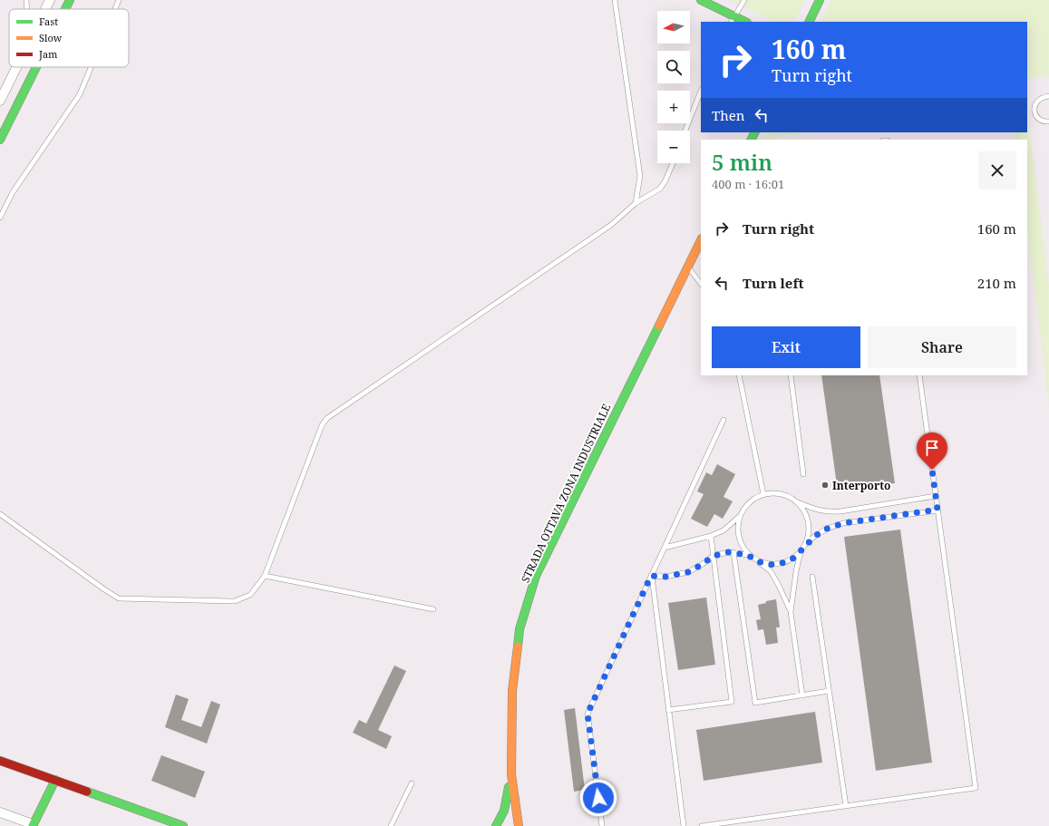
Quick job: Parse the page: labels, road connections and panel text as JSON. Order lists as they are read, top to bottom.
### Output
{
  "streets": {
    "main road": ["STRADA OTTAVA ZONA INDUSTRIALE"]
  },
  "places": ["Interporto"],
  "legend": ["Fast", "Slow", "Jam"],
  "north": "left",
  "page": {
    "map_buttons": ["+", "−"],
    "turn": ["160 m", "Turn right"],
    "then": "Then",
    "heading": ["5 min", "400 m · 16:01"],
    "list": [
      {
        "name": "Turn right",
        "value": "160 m"
      },
      {
        "name": "Turn left",
        "value": "210 m"
      }
    ],
    "buttons": ["Exit", "Share"]
  }
}
